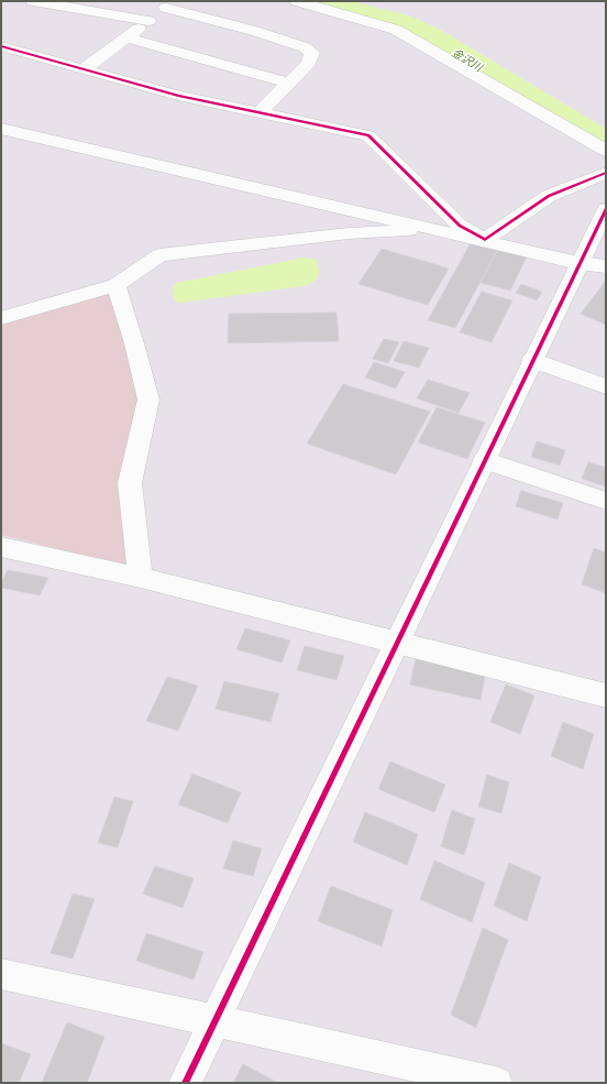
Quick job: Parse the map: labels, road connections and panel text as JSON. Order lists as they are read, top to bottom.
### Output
{
  "water": ["金沢川"]
}
